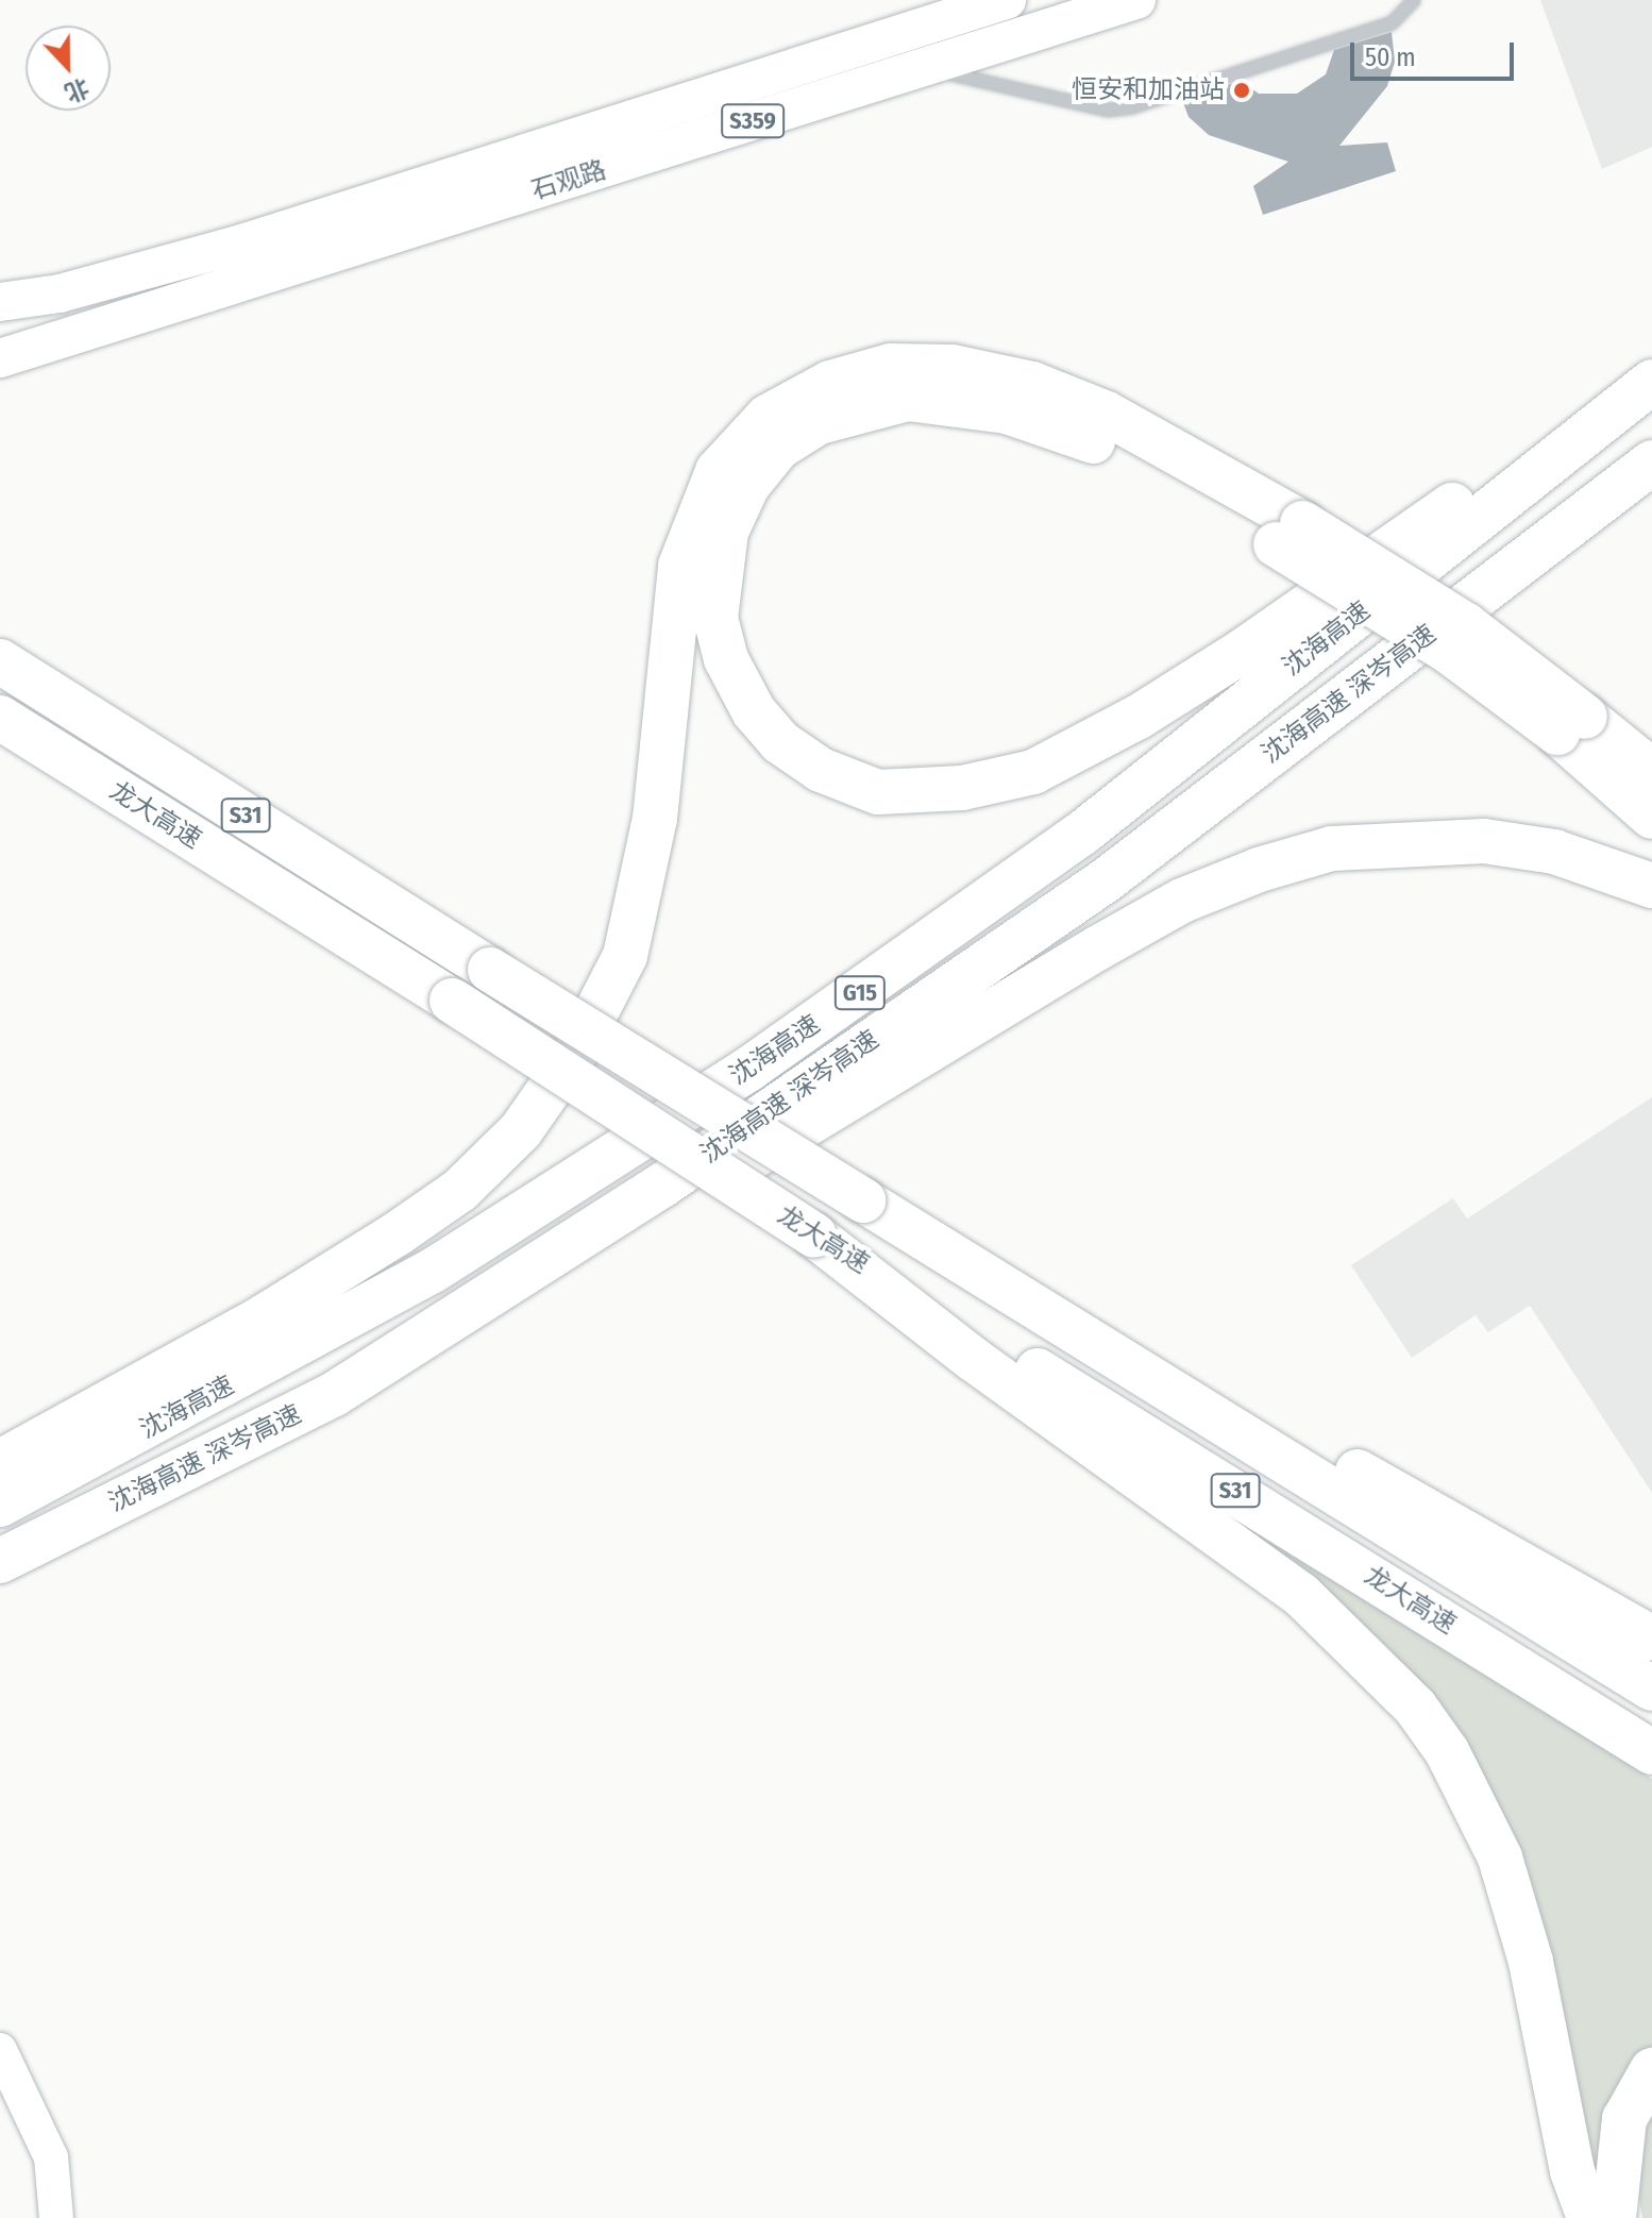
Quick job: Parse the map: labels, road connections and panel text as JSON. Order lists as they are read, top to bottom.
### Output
{
  "streets": {
    "highway": [
      "沈海高速",
      "沈海高速 深岑高速",
      "龙大高速",
      "S31",
      "G15"
    ],
    "main road": ["S359", "石观路"]
  },
  "places": ["恒安和加油站"],
  "scale_bar": "50 m",
  "north": "bottom"
}
